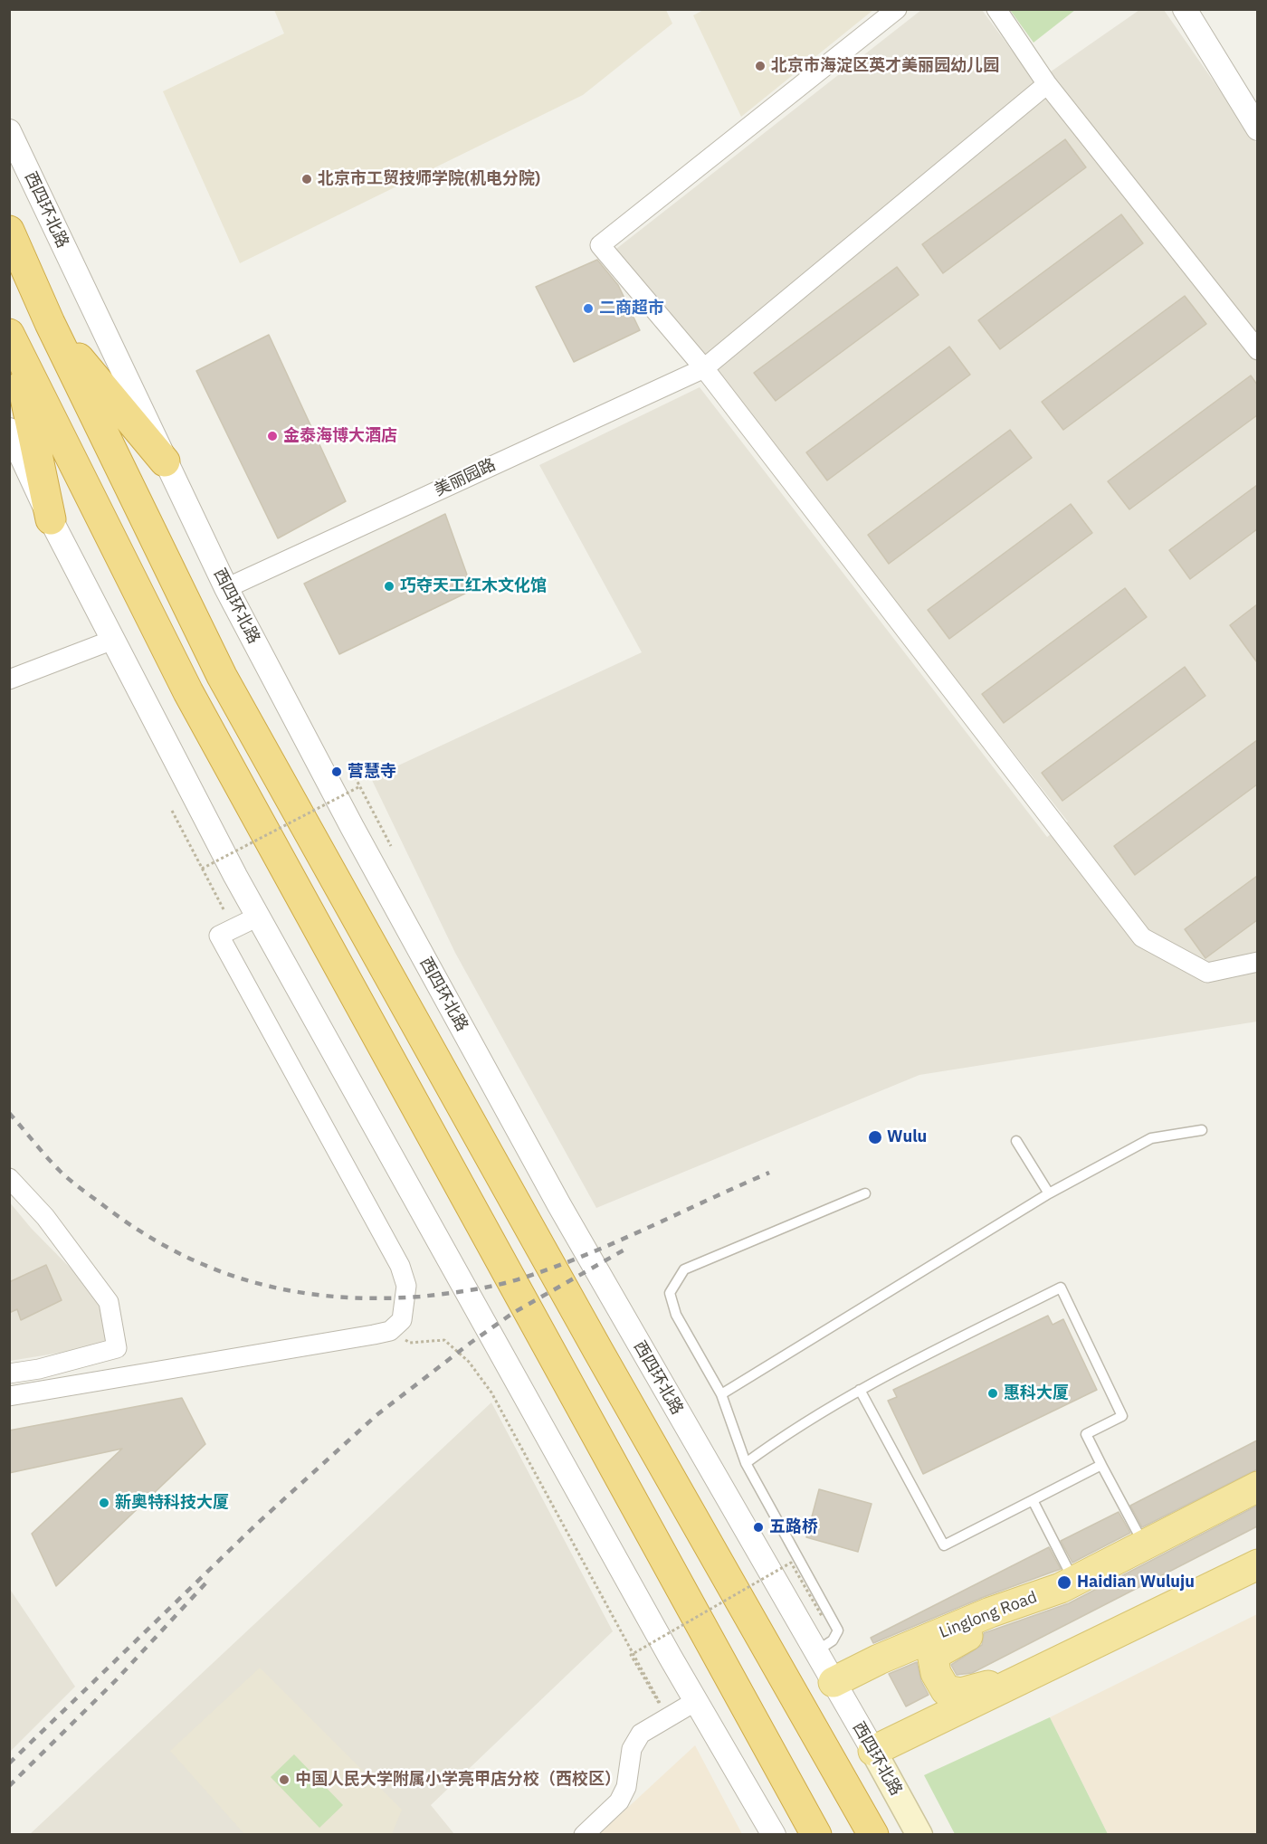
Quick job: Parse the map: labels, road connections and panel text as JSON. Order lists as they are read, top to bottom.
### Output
{
  "streets": {
    "main road": ["西四环北路", "Linglong Road"],
    "street": ["美丽园路"]
  },
  "crossings": [
    ["西四环北路", "美丽园路"],
    ["西四环北路", "Linglong Road"]
  ],
  "places": [
    "北京市海淀区英才美丽园幼儿园",
    "北京市工贸技师学院(机电分院)",
    "二商超市",
    "金泰海博大酒店",
    "巧夺天工红木文化馆",
    "营慧寺",
    "Wulu",
    "惠科大厦",
    "新奥特科技大厦",
    "五路桥",
    "Haidian Wuluju",
    "中国人民大学附属小学亮甲店分校（西校区）"
  ]
}
